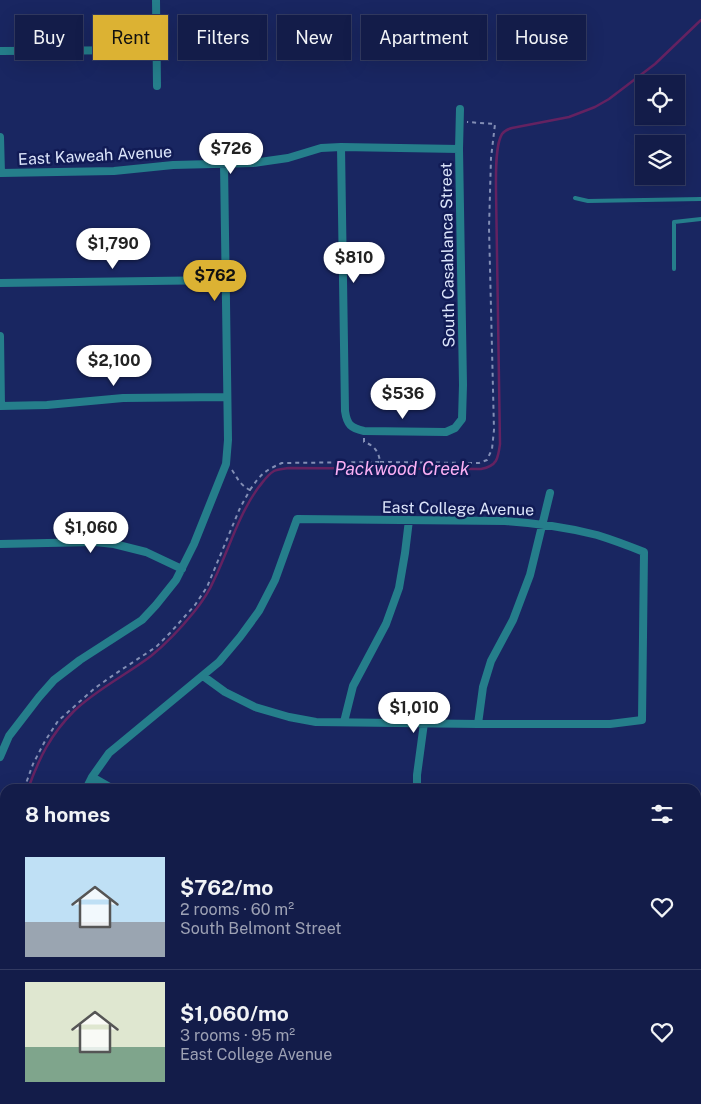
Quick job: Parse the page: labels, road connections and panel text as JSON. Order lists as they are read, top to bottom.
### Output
{
  "streets": {
    "street": ["East Kaweah Avenue", "South Casablanca Street", "East College Avenue"]
  },
  "crossings": [
    ["East Kaweah Avenue", "South Casablanca Street"]
  ],
  "water": ["Packwood Creek"],
  "page": {
    "chip": [
      "Buy",
      "Rent",
      "Filters",
      "New",
      "Apartment",
      "House"
    ],
    "price": [
      "$726",
      "$1,790",
      "$810",
      "$762",
      "$2,100",
      "$536",
      "$1,060",
      "$1,010"
    ],
    "heading": "8 homes",
    "list": [
      {
        "name": "$762/mo",
        "note": "2 rooms · 60 m² · South Belmont Street"
      },
      {
        "name": "$1,060/mo",
        "note": "3 rooms · 95 m² · East College Avenue"
      }
    ]
  }
}
